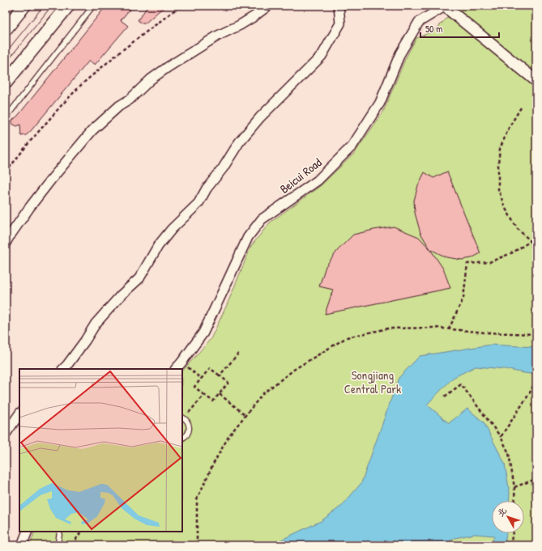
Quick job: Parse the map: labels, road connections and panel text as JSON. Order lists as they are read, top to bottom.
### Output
{
  "streets": {
    "street": ["Beicui Road"]
  },
  "parks": ["Songjiang Central Park"],
  "scale_bar": "50 m",
  "north": "top left"
}
